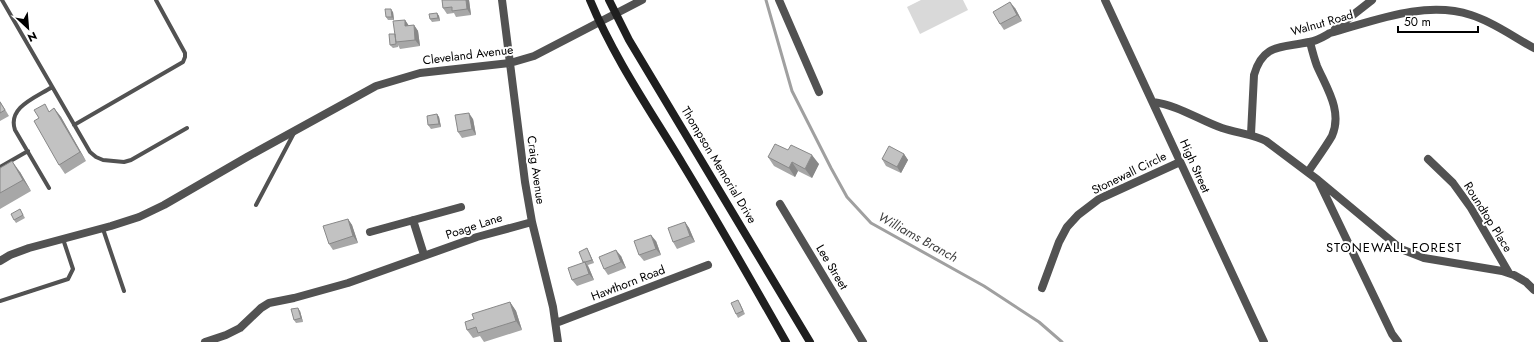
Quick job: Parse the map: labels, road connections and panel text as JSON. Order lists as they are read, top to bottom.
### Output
{
  "streets": {
    "main road": ["Thompson Memorial Drive"],
    "street": [
      "Walnut Road",
      "Cleveland Avenue",
      "High Street",
      "Craig Avenue",
      "Stonewall Circle",
      "Roundtop Place",
      "Poage Lane",
      "Lee Street",
      "Hawthorn Road"
    ]
  },
  "crossings": [
    ["Cleveland Avenue", "Thompson Memorial Drive"],
    ["Cleveland Avenue", "Craig Avenue"],
    ["High Street", "Stonewall Circle"],
    ["Craig Avenue", "Poage Lane"],
    ["Craig Avenue", "Hawthorn Road"]
  ],
  "districts": ["STONEWALL FOREST"],
  "water": ["Williams Branch"],
  "scale_bar": "50 m",
  "north": "bottom right"
}
